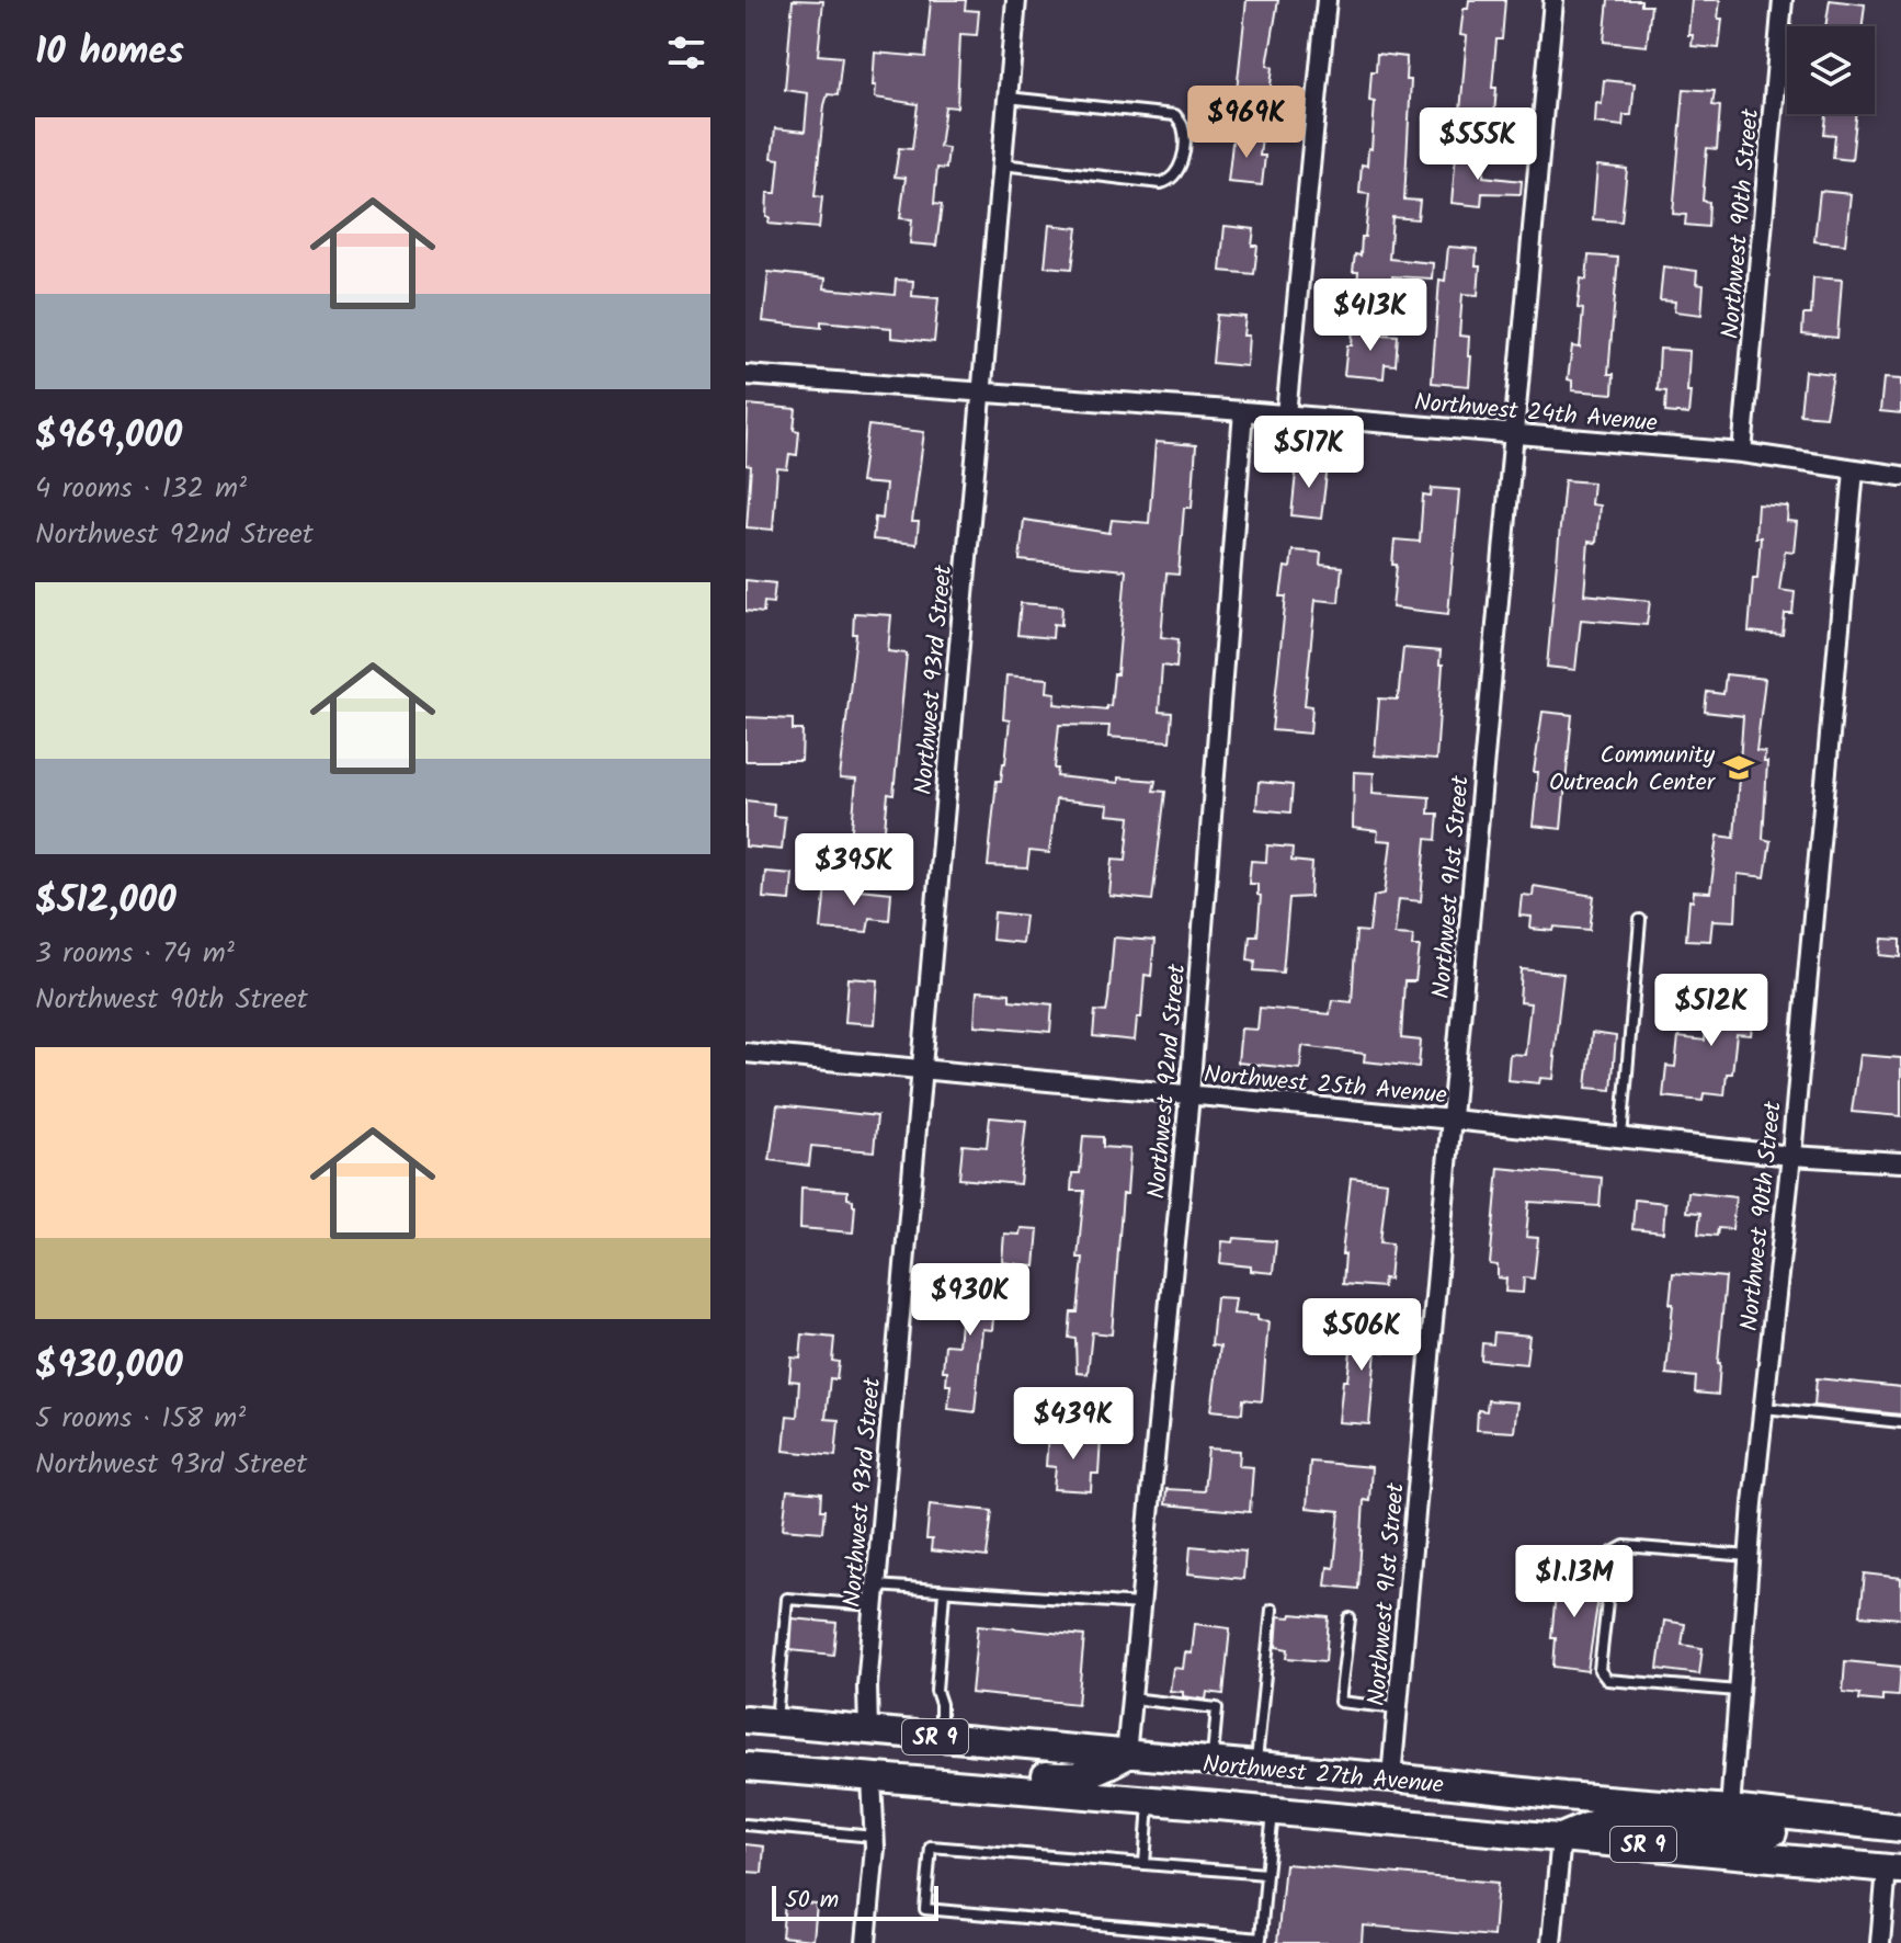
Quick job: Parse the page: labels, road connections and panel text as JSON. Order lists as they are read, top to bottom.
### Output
{
  "streets": {
    "main road": ["SR 9", "Northwest 27th Avenue"],
    "street": [
      "Northwest 90th Street",
      "Northwest 24th Avenue",
      "Northwest 93rd Street",
      "Northwest 91st Street",
      "Northwest 92nd Street",
      "Northwest 25th Avenue"
    ]
  },
  "crossings": [
    ["Northwest 90th Street", "Northwest 24th Avenue"],
    ["Northwest 90th Street", "Northwest 25th Avenue"],
    ["Northwest 90th Street", "Northwest 27th Avenue"],
    ["Northwest 24th Avenue", "Northwest 93rd Street"],
    ["Northwest 24th Avenue", "Northwest 91st Street"],
    ["Northwest 24th Avenue", "Northwest 92nd Street"],
    ["Northwest 93rd Street", "Northwest 25th Avenue"],
    ["Northwest 93rd Street", "Northwest 27th Avenue"],
    ["Northwest 91st Street", "Northwest 25th Avenue"],
    ["Northwest 91st Street", "Northwest 27th Avenue"],
    ["Northwest 92nd Street", "Northwest 25th Avenue"],
    ["Northwest 92nd Street", "Northwest 27th Avenue"]
  ],
  "places": {
    "school or university": ["Community Outreach Center"]
  },
  "scale_bar": "50 m",
  "page": {
    "heading": "10 homes",
    "price": [
      "$969K",
      "$555K",
      "$413K",
      "$517K",
      "$395K",
      "$512K",
      "$930K",
      "$506K",
      "$439K",
      "$1.13M"
    ],
    "list": [
      {
        "name": "$969,000",
        "note": "4 rooms · 132 m² · Northwest 92nd Street"
      },
      {
        "name": "$512,000",
        "note": "3 rooms · 74 m² · Northwest 90th Street"
      },
      {
        "name": "$930,000",
        "note": "5 rooms · 158 m² · Northwest 93rd Street"
      }
    ],
    "scale": "50 m"
  }
}
